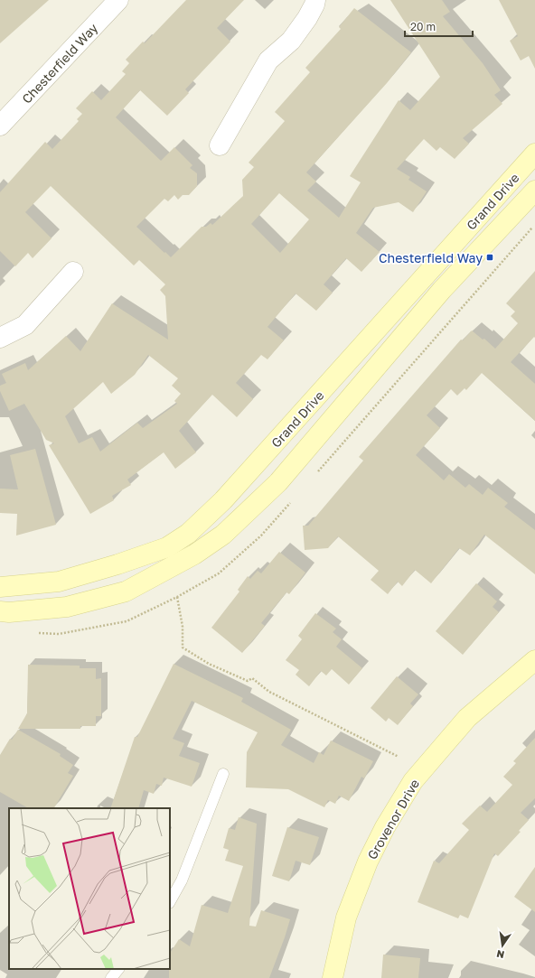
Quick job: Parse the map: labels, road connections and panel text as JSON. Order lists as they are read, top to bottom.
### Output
{
  "streets": {
    "main road": ["Grand Drive", "Grovenor Drive"],
    "street": ["Chesterfield Way"]
  },
  "places": {
    "transit": ["Chesterfield Way"]
  },
  "scale_bar": "20 m",
  "north": "bottom"
}
